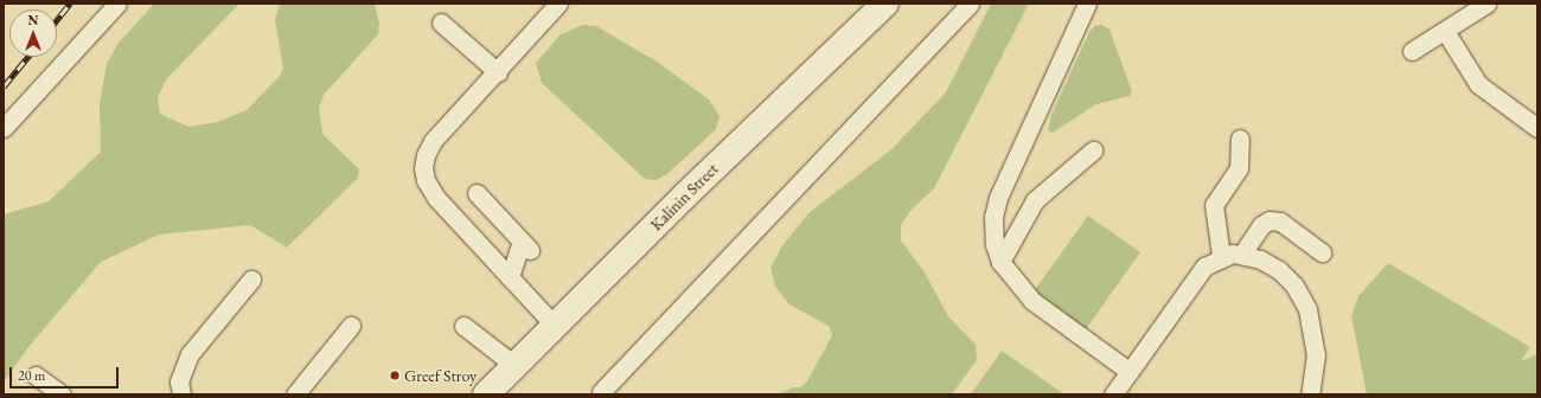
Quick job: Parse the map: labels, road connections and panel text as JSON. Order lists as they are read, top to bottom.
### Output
{
  "streets": {
    "main road": ["Kalinin Street"]
  },
  "places": ["Greef Stroy"],
  "scale_bar": "20 m",
  "north": "top"
}
